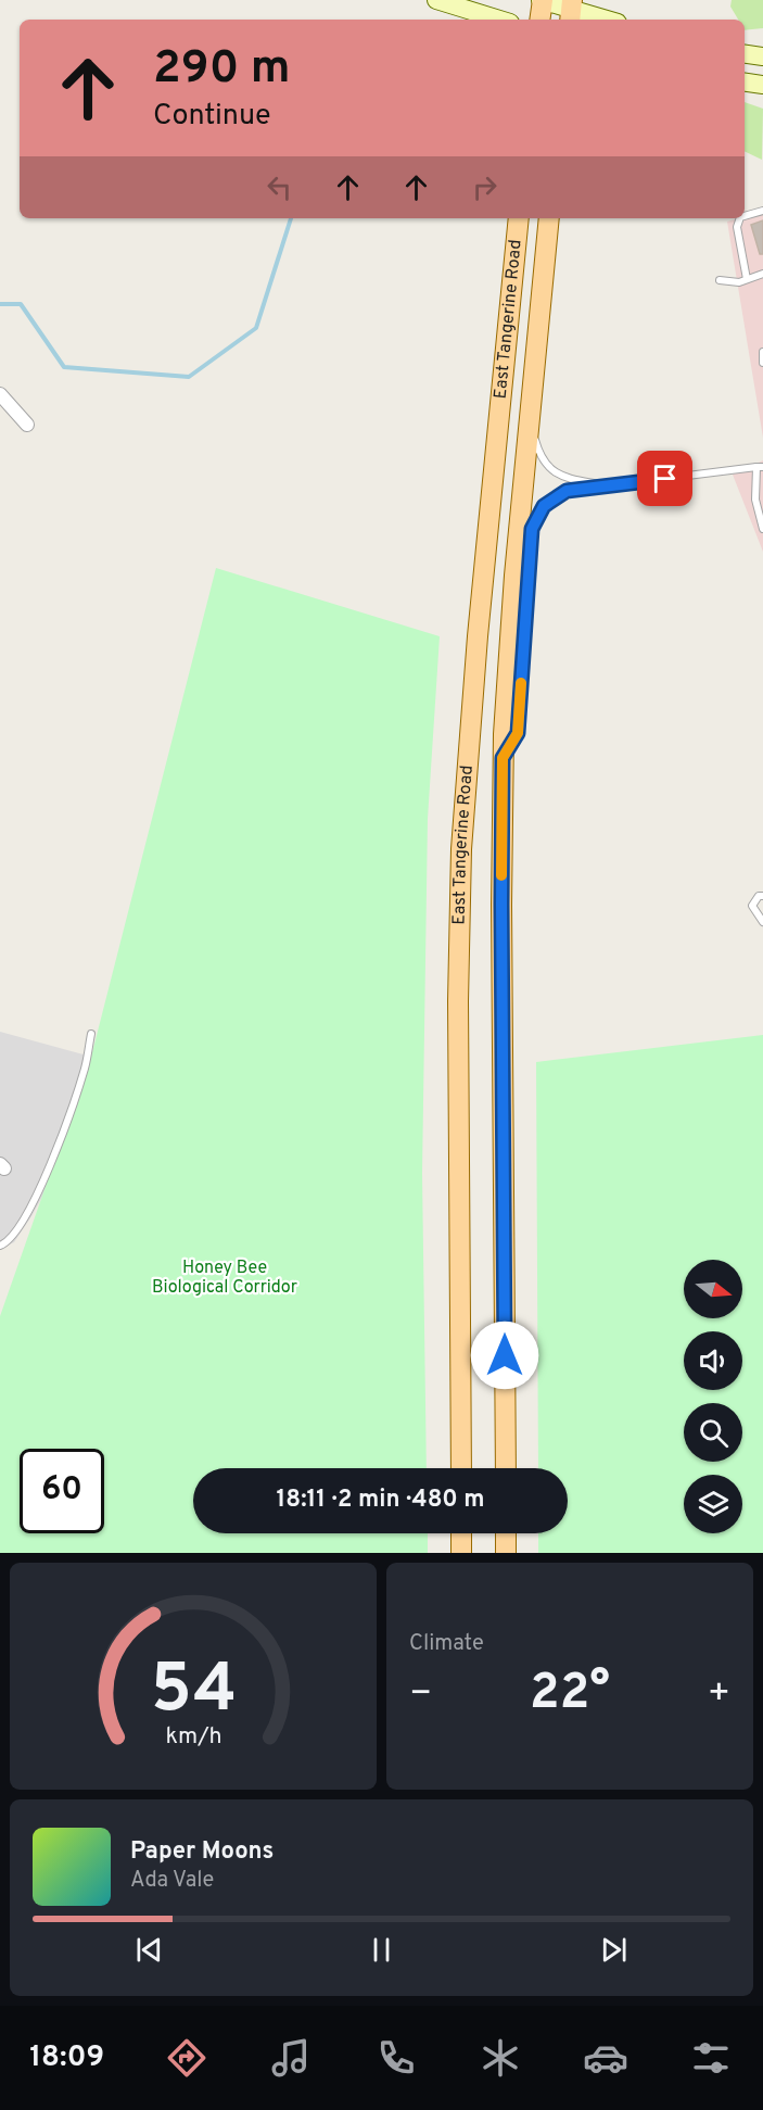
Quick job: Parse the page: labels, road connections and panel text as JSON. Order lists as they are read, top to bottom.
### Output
{
  "streets": {
    "main road": ["East Tangerine Road"]
  },
  "parks": ["Honey Bee Biological Corridor"],
  "north": "right",
  "page": {
    "turn": ["290 m", "Continue"],
    "limit": "60",
    "trip": "18:11 · 2 min · 480 m",
    "tile": "Climate",
    "heat": ["−", "22°", "+"],
    "song": ["Paper Moons", "Ada Vale"],
    "tabs": "18:09",
    "gauge": ["54", "km/h"]
  }
}
